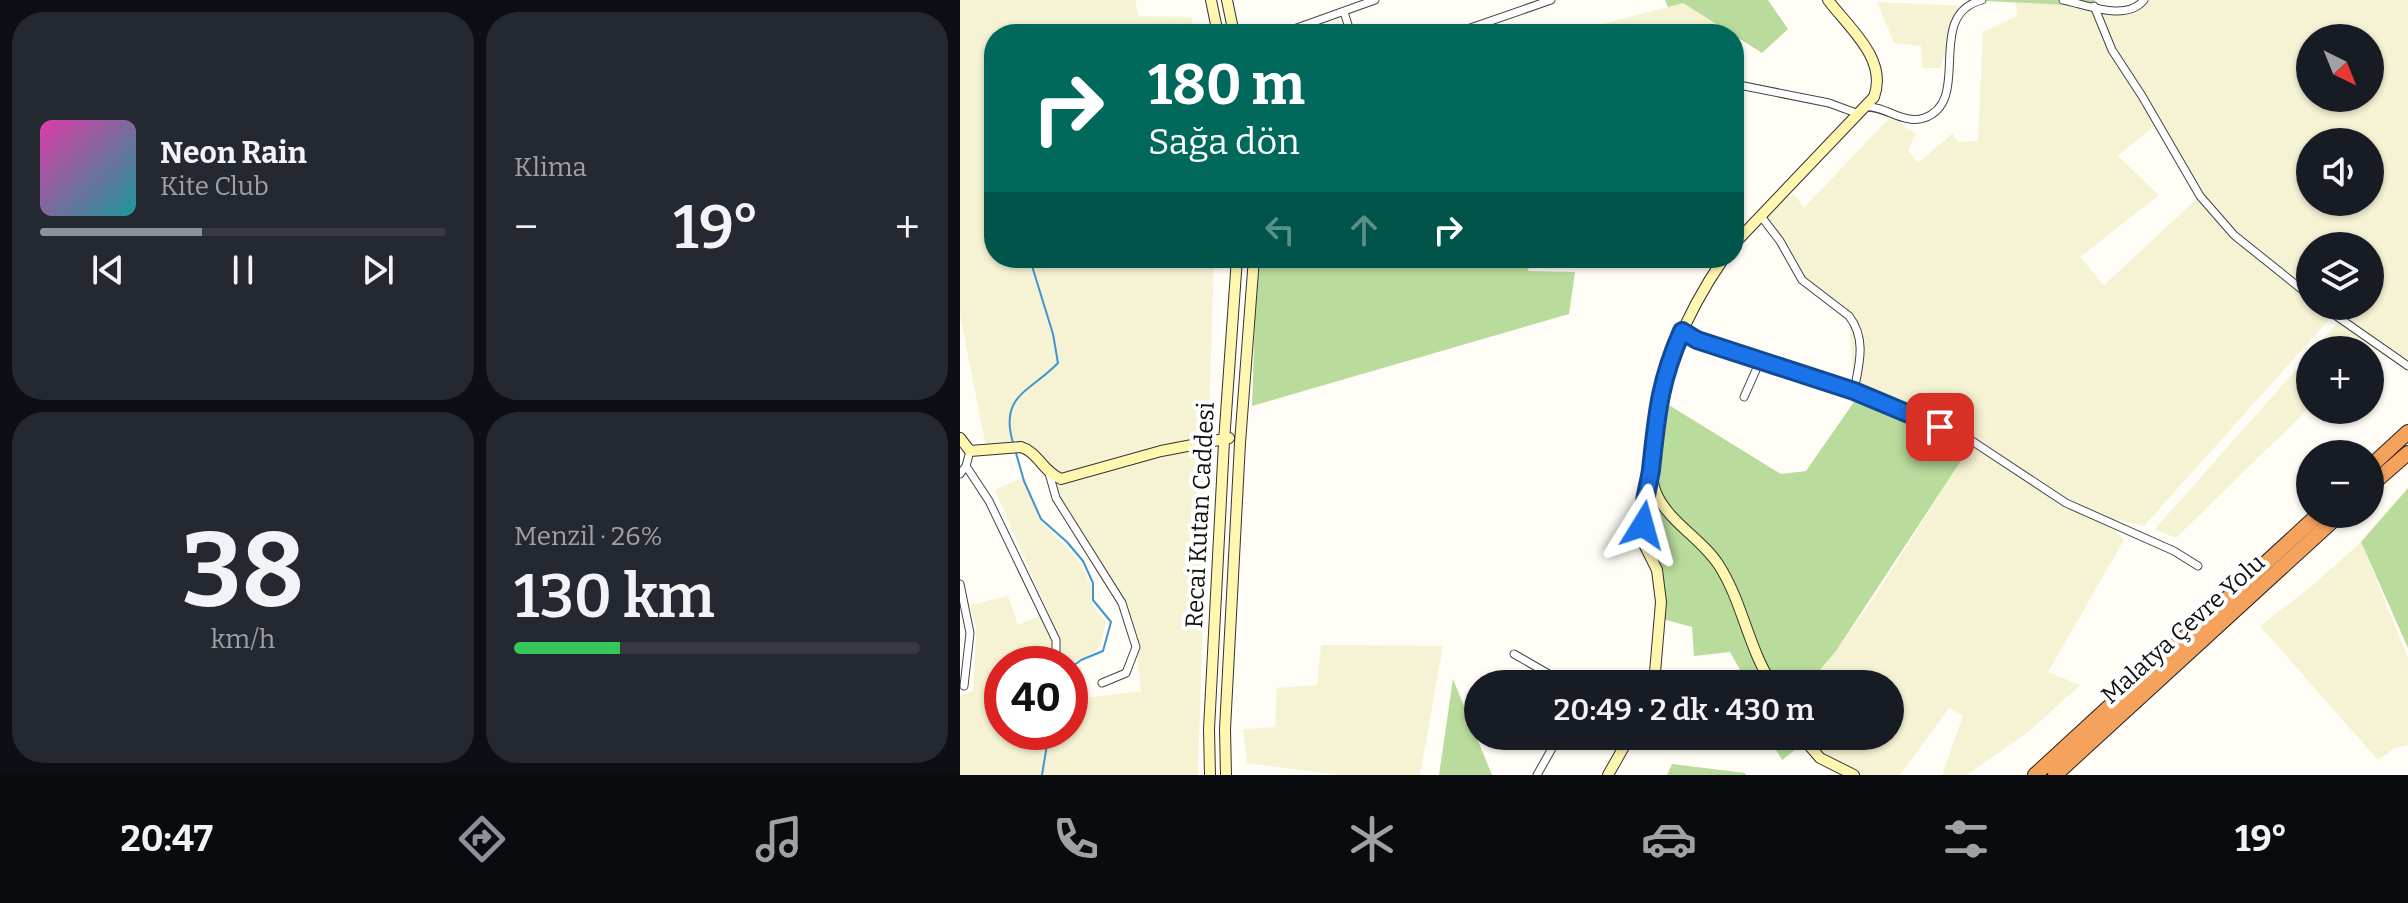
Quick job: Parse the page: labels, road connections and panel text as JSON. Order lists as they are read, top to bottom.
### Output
{
  "streets": {
    "highway": ["Malatya Çevre Yolu"],
    "street": ["Recai Kutan Caddesi"]
  },
  "north": "bottom right",
  "page": {
    "tile": [
      "Klima",
      ["38", "km/h"],
      ["Menzil · 26%", "130 km"]
    ],
    "map_buttons": ["+", "−"],
    "turn": ["180 m", "Sağa dön"],
    "song": ["Neon Rain", "Kite Club"],
    "heat": ["−", "19°", "+"],
    "limit": "40",
    "trip": "20:49 · 2 dk · 430 m",
    "tabs": ["20:47", "19°"]
  }
}
